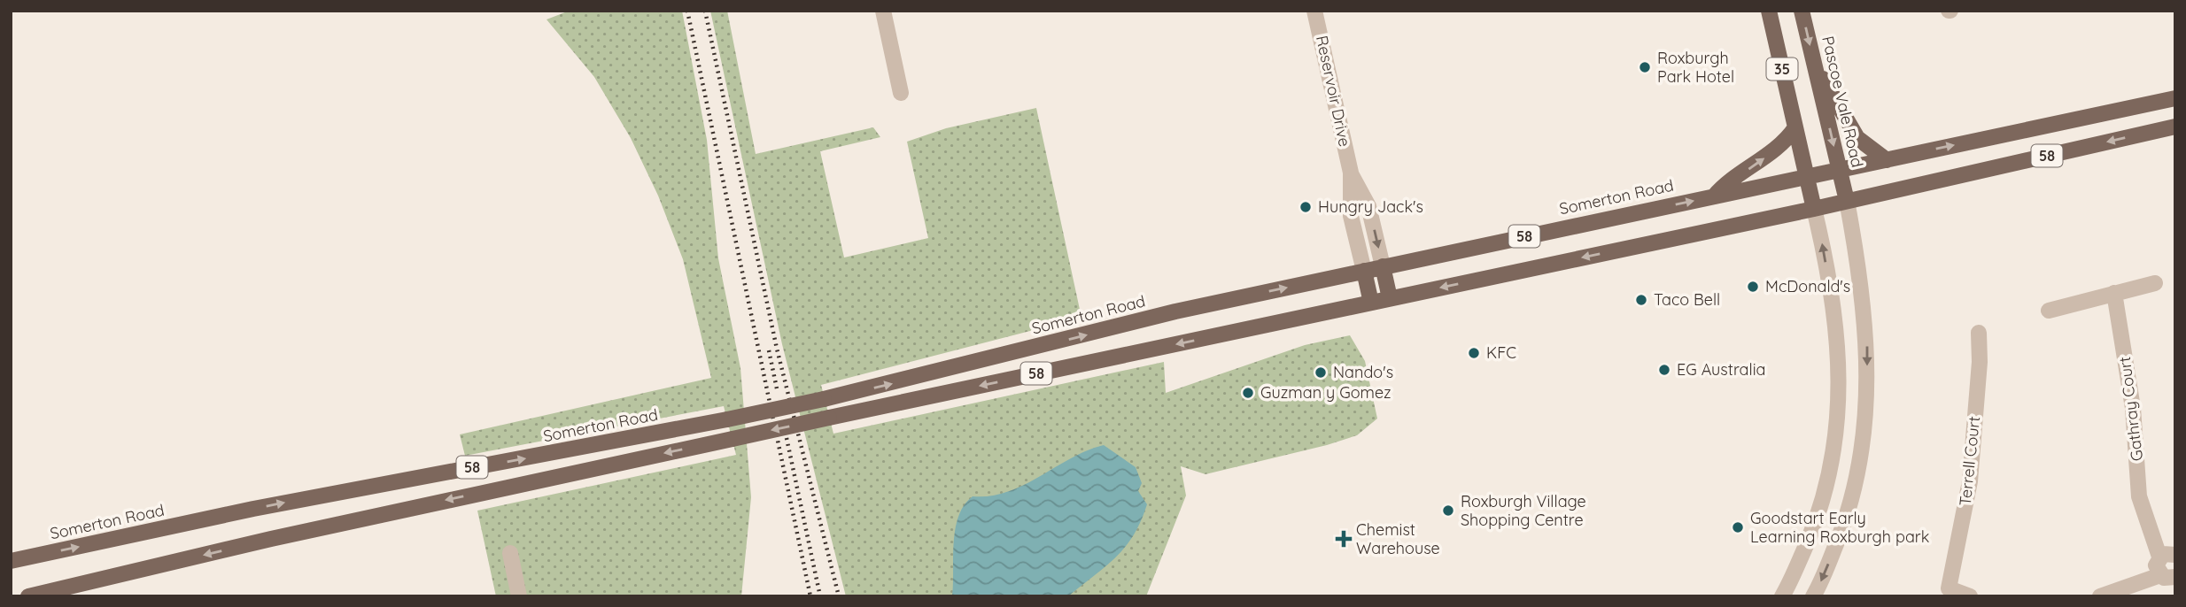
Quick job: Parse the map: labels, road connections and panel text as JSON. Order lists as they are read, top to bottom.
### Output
{
  "streets": {
    "main road": [
      "35",
      "Pascoe Vale Road",
      "58",
      "Somerton Road"
    ],
    "street": ["Reservoir Drive", "Gathray Court", "Terrell Court"]
  },
  "crossings": [
    ["35", "58"],
    ["35", "Somerton Road"],
    ["Reservoir Drive", "Somerton Road"],
    ["Pascoe Vale Road", "58"],
    ["Pascoe Vale Road", "Somerton Road"]
  ],
  "places": {
    "other": [
      "Roxburgh Park Hotel",
      "Hungry Jack's",
      "McDonald's",
      "Taco Bell",
      "KFC",
      "EG Australia",
      "Nando's",
      "Guzman y Gomez",
      "Roxburgh Village Shopping Centre",
      "Goodstart Early Learning Roxburgh park"
    ],
    "health": ["Chemist Warehouse"]
  }
}
